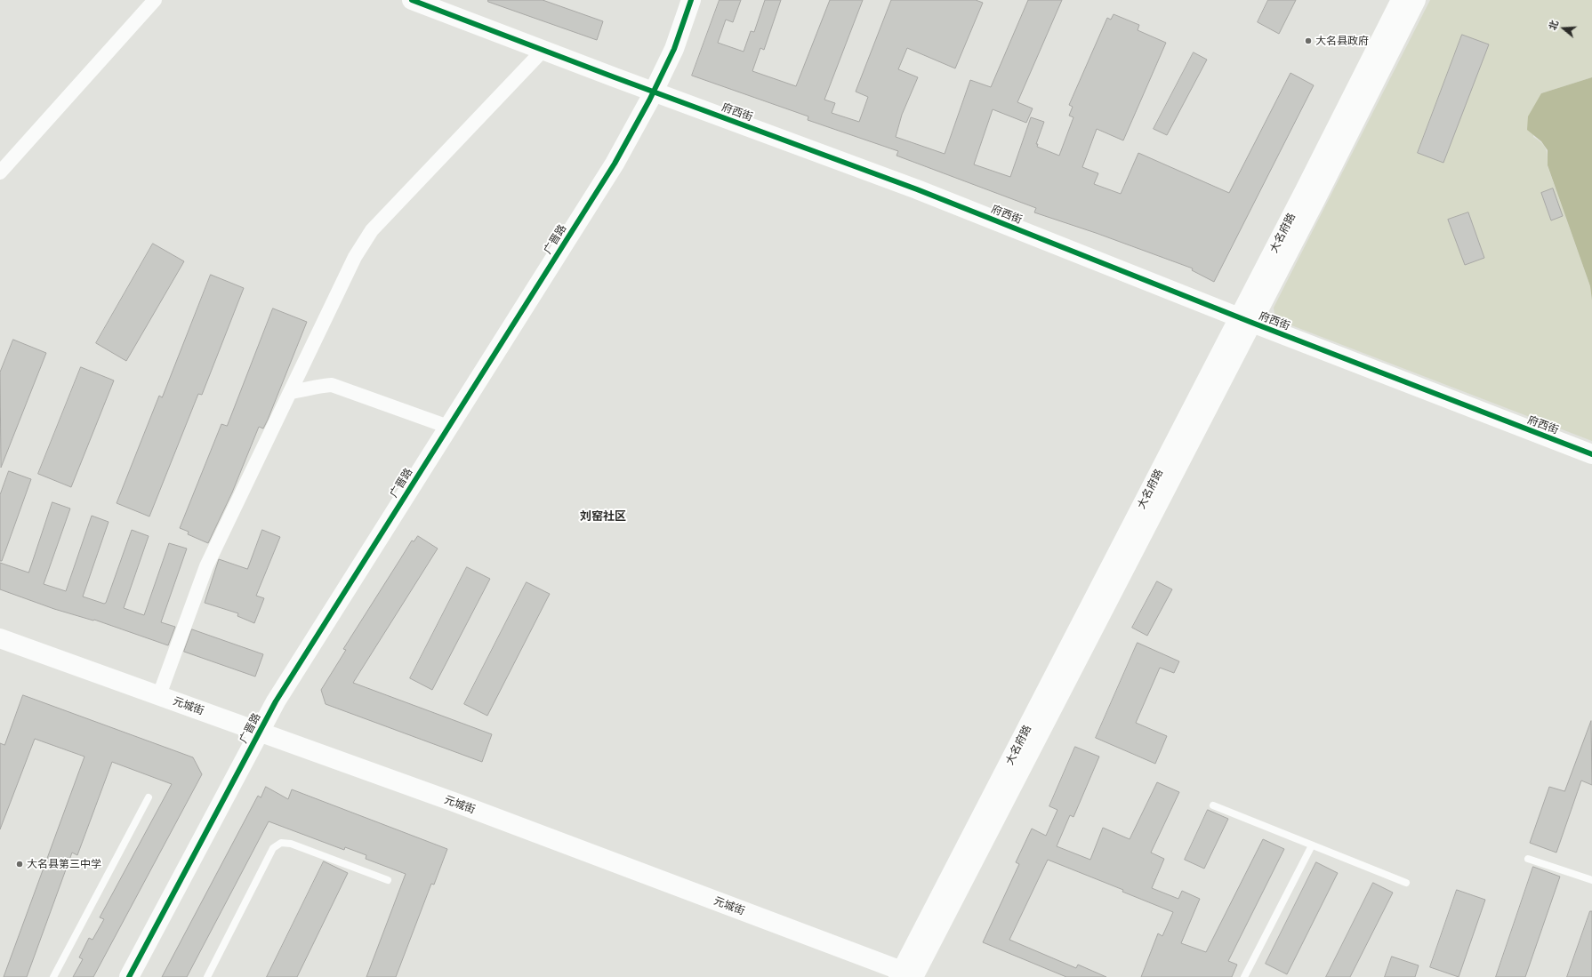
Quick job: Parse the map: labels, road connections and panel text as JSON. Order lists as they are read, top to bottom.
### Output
{
  "streets": {
    "street": [
      "府西街",
      "大名府路",
      "广晋路",
      "元城街"
    ]
  },
  "crossings": [
    ["府西街", "大名府路"],
    ["府西街", "广晋路"],
    ["大名府路", "元城街"],
    ["广晋路", "元城街"]
  ],
  "districts": ["刘窑社区"],
  "places": ["大名县政府", "大名县第三中学"],
  "north": "left"
}
